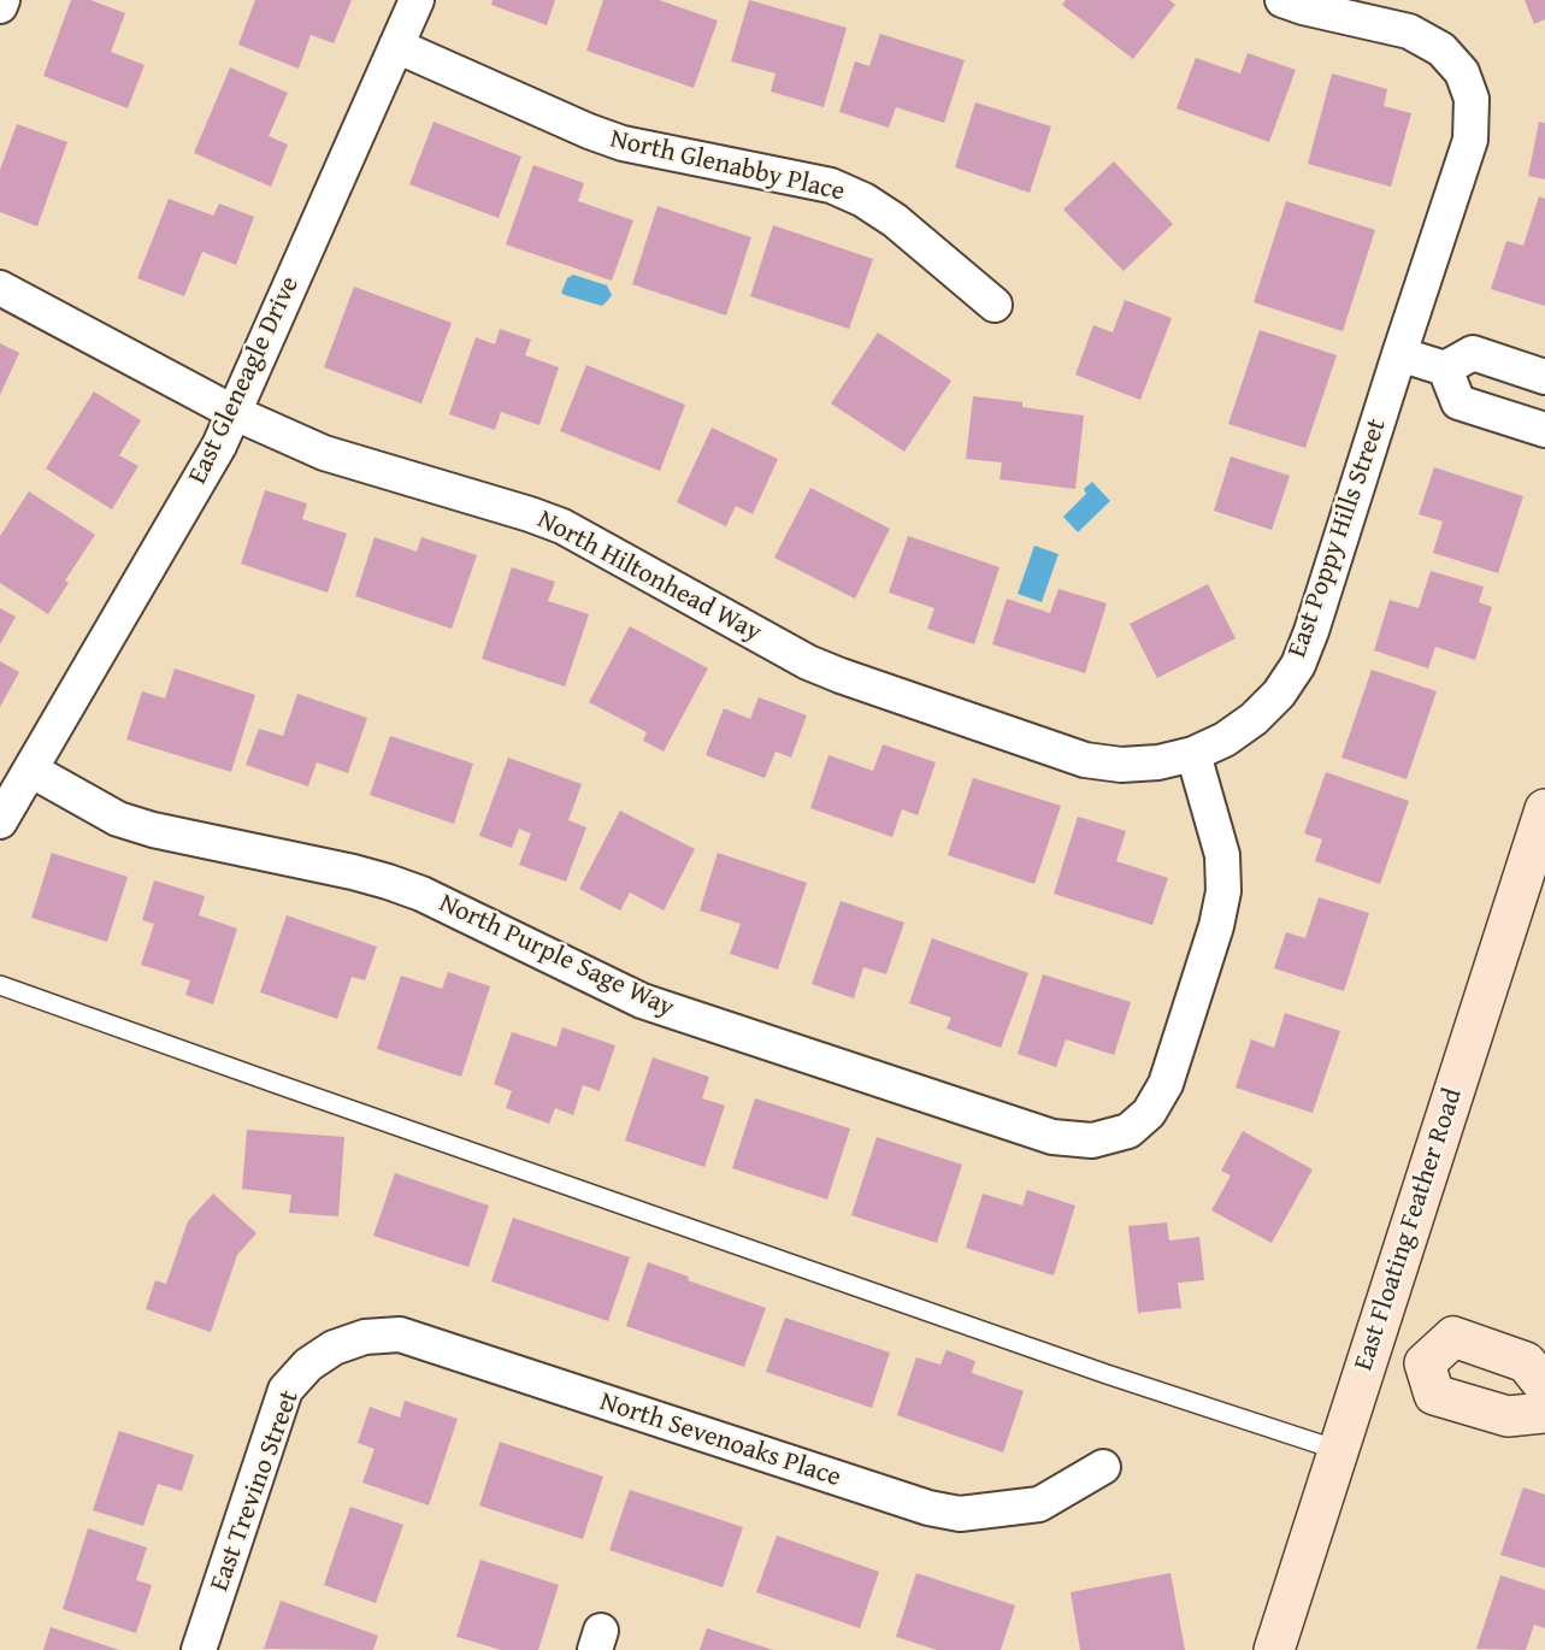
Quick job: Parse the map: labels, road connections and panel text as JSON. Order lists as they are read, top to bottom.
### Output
{
  "streets": {
    "main road": ["East Floating Feather Road"],
    "street": [
      "North Glenabby Place",
      "East Gleneagle Drive",
      "East Poppy Hills Street",
      "North Hiltonhead Way",
      "North Purple Sage Way",
      "North Sevenoaks Place",
      "East Trevino Street"
    ]
  },
  "crossings": [
    ["North Glenabby Place", "East Gleneagle Drive"],
    ["East Gleneagle Drive", "North Hiltonhead Way"],
    ["East Gleneagle Drive", "North Purple Sage Way"],
    ["East Poppy Hills Street", "North Hiltonhead Way"],
    ["East Poppy Hills Street", "North Purple Sage Way"],
    ["North Hiltonhead Way", "North Purple Sage Way"],
    ["North Sevenoaks Place", "East Trevino Street"]
  ]
}
